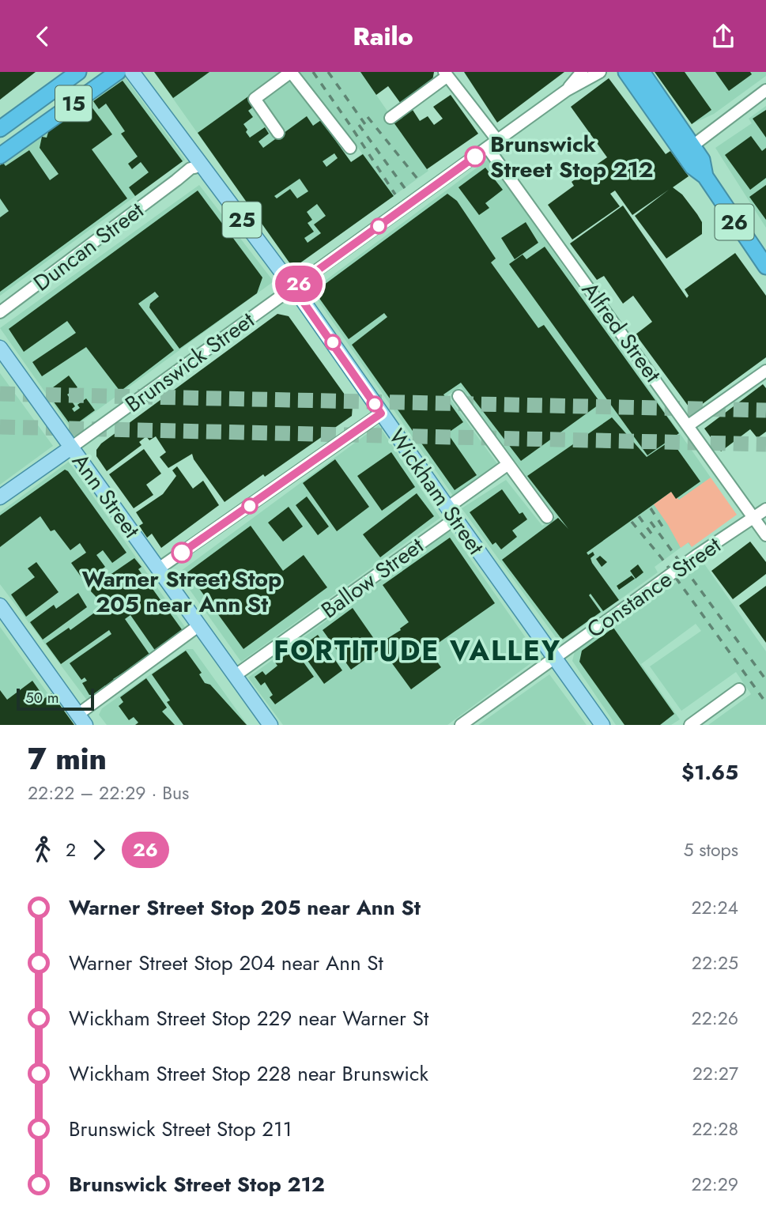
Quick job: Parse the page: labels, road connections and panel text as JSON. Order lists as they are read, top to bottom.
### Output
{
  "streets": {
    "highway": ["15", "26"],
    "main road": [
      "25",
      "Brunswick Street",
      "Wickham Street",
      "Ann Street"
    ],
    "street": [
      "Duncan Street",
      "Alfred Street",
      "Ballow Street",
      "Constance Street"
    ]
  },
  "crossings": [
    ["Duncan Street", "Wickham Street"],
    ["Alfred Street", "Brunswick Street"],
    ["Alfred Street", "Constance Street"],
    ["Brunswick Street", "Wickham Street"],
    ["Brunswick Street", "Ann Street"],
    ["Wickham Street", "Ballow Street"],
    ["Wickham Street", "Constance Street"],
    ["Ann Street", "Ballow Street"]
  ],
  "districts": ["FORTITUDE VALLEY"],
  "places": ["Brunswick Street Stop 212", "Warner Street Stop 205 near Ann St"],
  "lines": ["bus line 26"],
  "scale_bar": "50 m",
  "page": {
    "header": "Railo",
    "on_map": "26",
    "scale": "50 m",
    "heading": ["7 min", "22:22 – 22:29 · Bus", "$1.65"],
    "legs": ["2", "26", "5 stops"],
    "list": [
      {
        "name": "Warner Street Stop 205 near Ann St",
        "value": "22:24"
      },
      {
        "name": "Warner Street Stop 204 near Ann St",
        "value": "22:25"
      },
      {
        "name": "Wickham Street Stop 229 near Warner St",
        "value": "22:26"
      },
      {
        "name": "Wickham Street Stop 228 near Brunswick",
        "value": "22:27"
      },
      {
        "name": "Brunswick Street Stop 211",
        "value": "22:28"
      },
      {
        "name": "Brunswick Street Stop 212",
        "value": "22:29"
      }
    ]
  }
}
